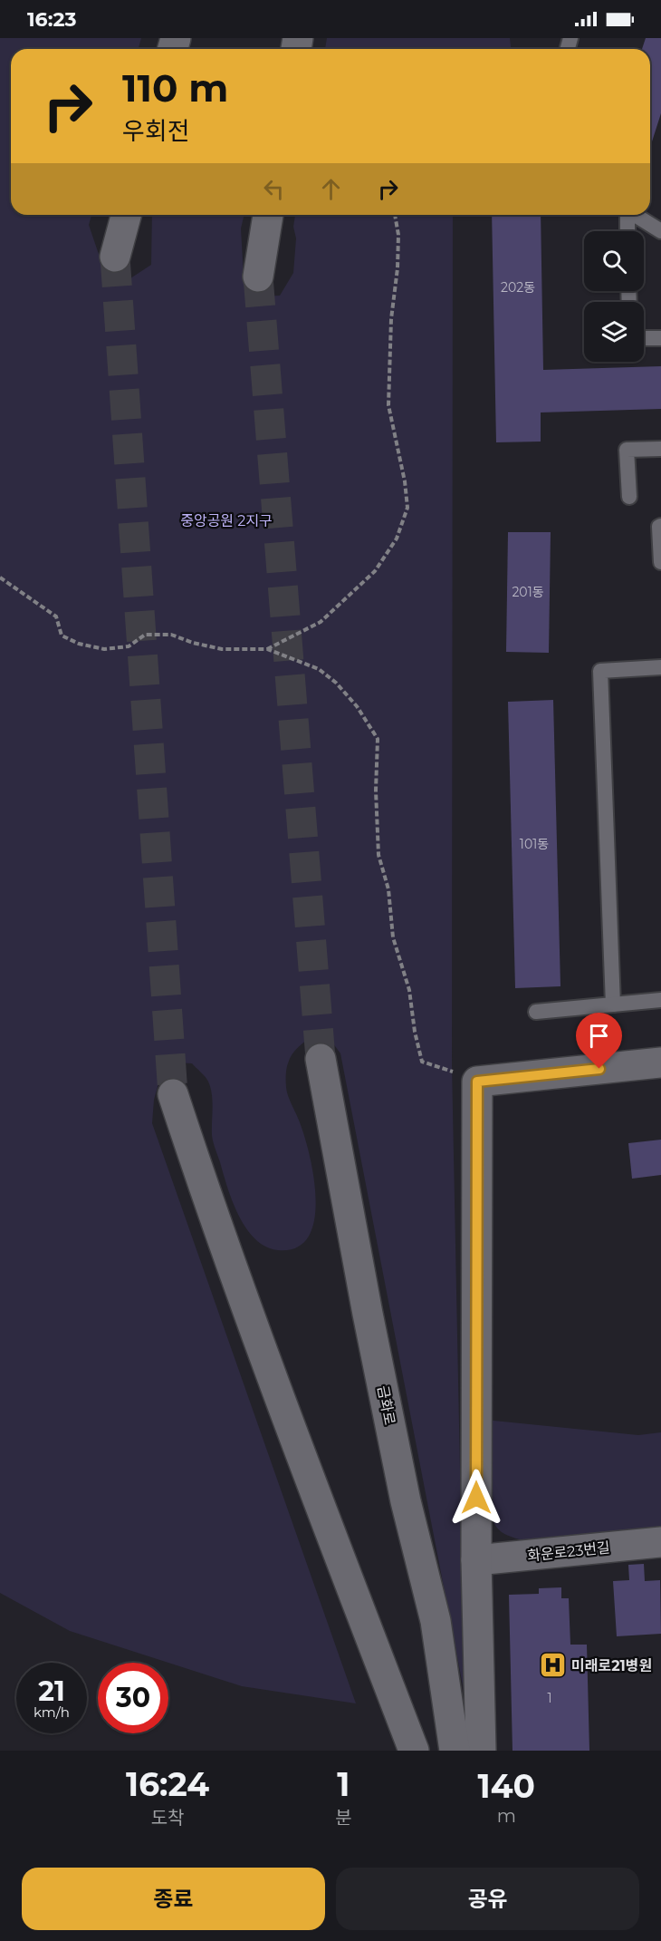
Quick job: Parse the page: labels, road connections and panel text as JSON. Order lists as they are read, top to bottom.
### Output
{
  "streets": {
    "main road": ["금화로", "화운로23번길"]
  },
  "parks": ["중앙공원 2지구"],
  "places": {
    "hospital": ["미래로21병원"]
  },
  "house_numbers": [
    "202동",
    "201동",
    "101동",
    "1"
  ],
  "page": {
    "status": "16:23",
    "turn": ["110 m", "우회전"],
    "speed": "21 km/h",
    "limit": "30",
    "eta": [
      "16:24",
      "도착",
      "1",
      "분",
      "140",
      "m"
    ],
    "buttons": ["종료", "공유"]
  }
}
